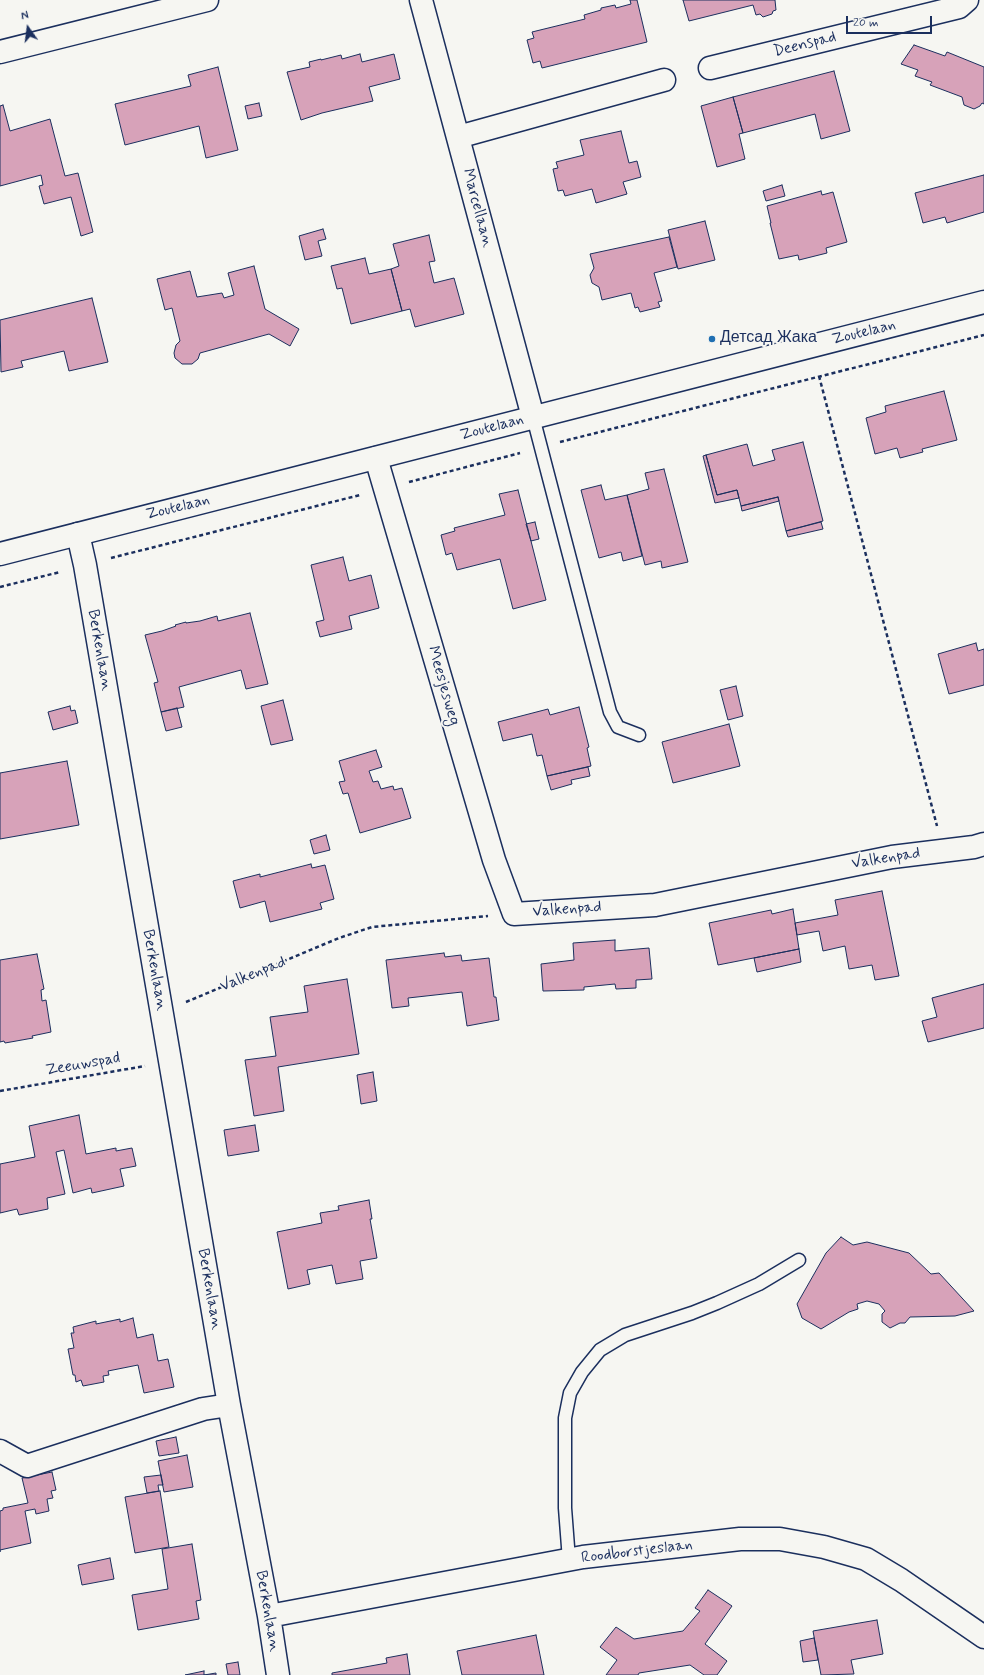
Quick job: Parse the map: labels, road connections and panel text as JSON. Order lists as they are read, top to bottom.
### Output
{
  "streets": {
    "street": [
      "Deenspad",
      "Marcellaan",
      "Zoutelaan",
      "Berkenlaan",
      "Meesjesweg",
      "Valkenpad",
      "Roodborstjeslaan"
    ],
    "path": ["Zeeuwspad"]
  },
  "crossings": [
    ["Marcellaan", "Zoutelaan"],
    ["Zoutelaan", "Berkenlaan"],
    ["Zoutelaan", "Meesjesweg"],
    ["Berkenlaan", "Valkenpad"],
    ["Berkenlaan", "Zeeuwspad"],
    ["Berkenlaan", "Roodborstjeslaan"],
    ["Meesjesweg", "Valkenpad"]
  ],
  "places": ["Детсад Жака"],
  "scale_bar": "20 m",
  "north": "top"
}
